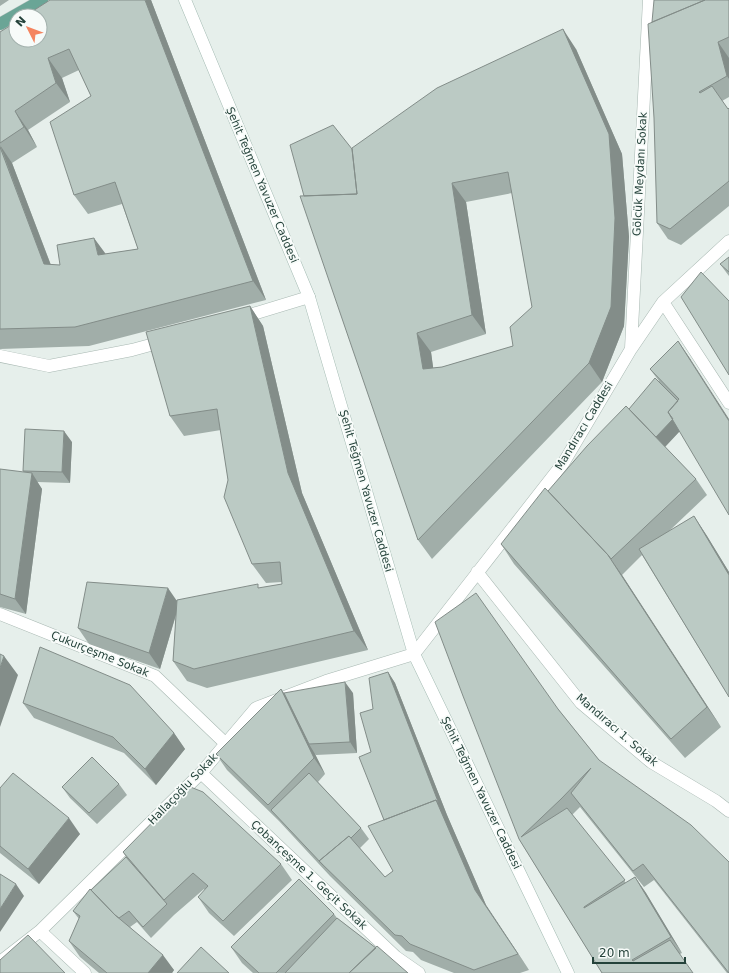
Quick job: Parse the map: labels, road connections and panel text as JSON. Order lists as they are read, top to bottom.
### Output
{
  "streets": {
    "street": [
      "Gölcük Meydanı Sokak",
      "Şehit Teğmen Yavuzer Caddesi",
      "Mandıracı Caddesi",
      "Çukurçeşme Sokak",
      "Mandıracı 1. Sokak",
      "Hallaçoğlu Sokak",
      "Çobançeşme 1. Geçit Sokak"
    ]
  },
  "crossings": [
    ["Gölcük Meydanı Sokak", "Mandıracı Caddesi"],
    ["Şehit Teğmen Yavuzer Caddesi", "Mandıracı Caddesi"],
    ["Şehit Teğmen Yavuzer Caddesi", "Hallaçoğlu Sokak"],
    ["Mandıracı Caddesi", "Mandıracı 1. Sokak"],
    ["Mandıracı Caddesi", "Hallaçoğlu Sokak"],
    ["Çukurçeşme Sokak", "Hallaçoğlu Sokak"],
    ["Hallaçoğlu Sokak", "Çobançeşme 1. Geçit Sokak"]
  ],
  "scale_bar": "20 m",
  "north": "top left"
}
